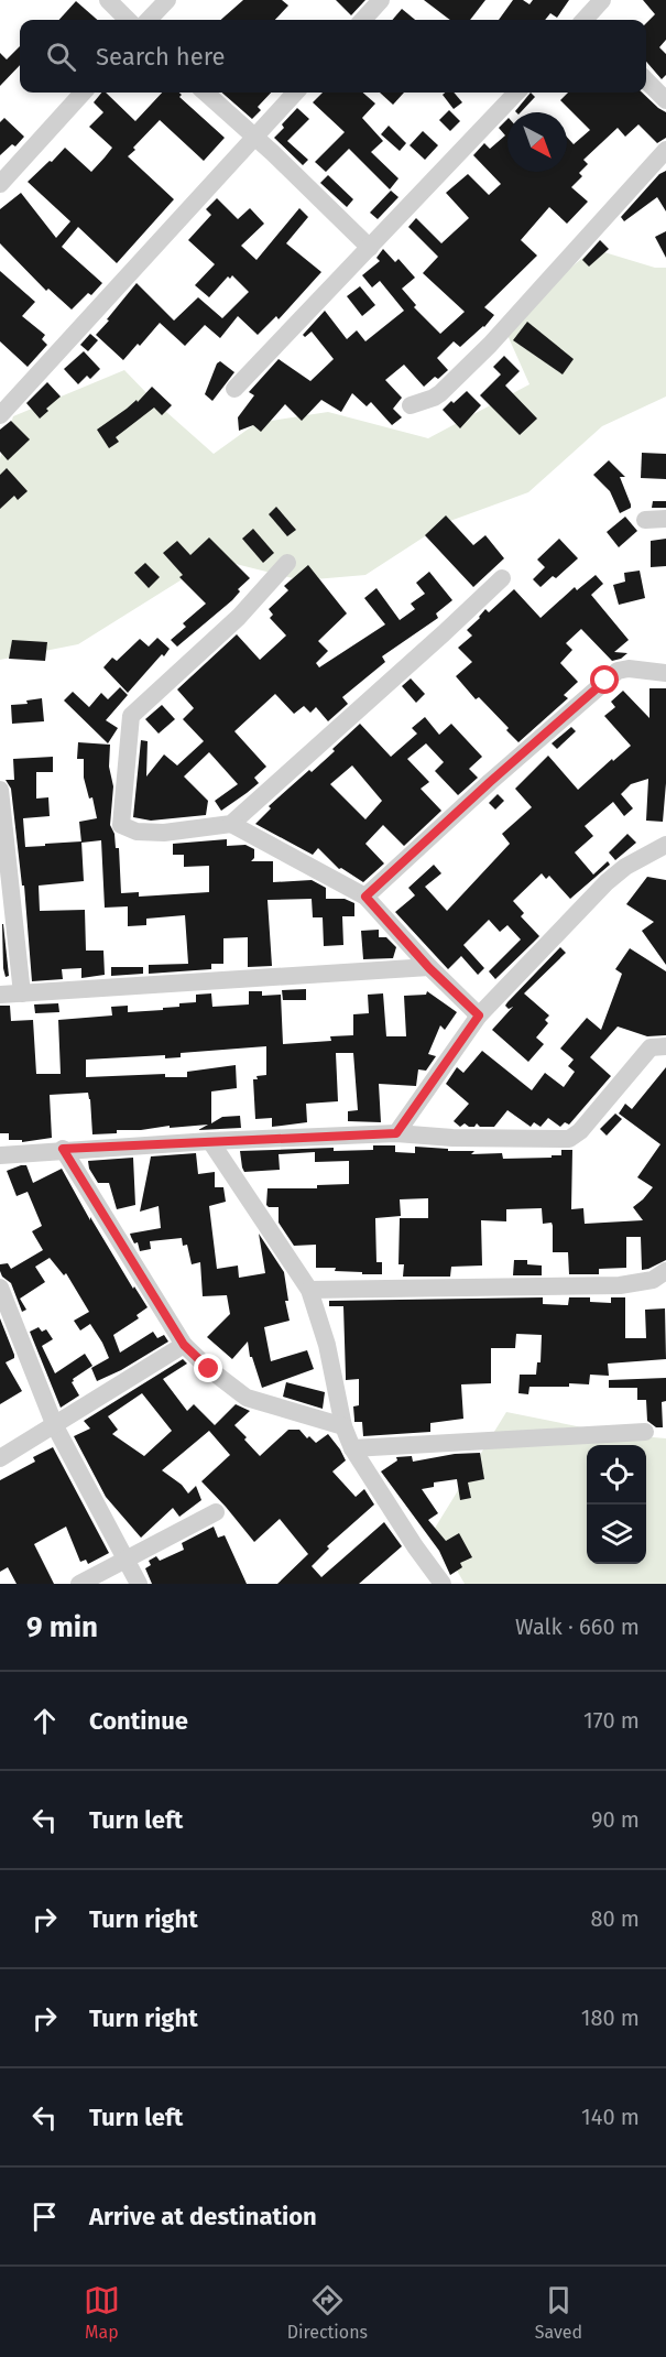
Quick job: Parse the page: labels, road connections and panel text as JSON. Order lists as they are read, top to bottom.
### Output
{
  "north": "bottom right",
  "page": {
    "search": "Search here",
    "heading": ["9 min", "Walk · 660 m"],
    "list": [
      ["Continue", "170 m"],
      ["Turn left", "90 m"],
      ["Turn right", "80 m"],
      ["Turn right", "180 m"],
      ["Turn left", "140 m"],
      "Arrive at destination"
    ],
    "nav": ["Map", "Directions", "Saved"]
  }
}
